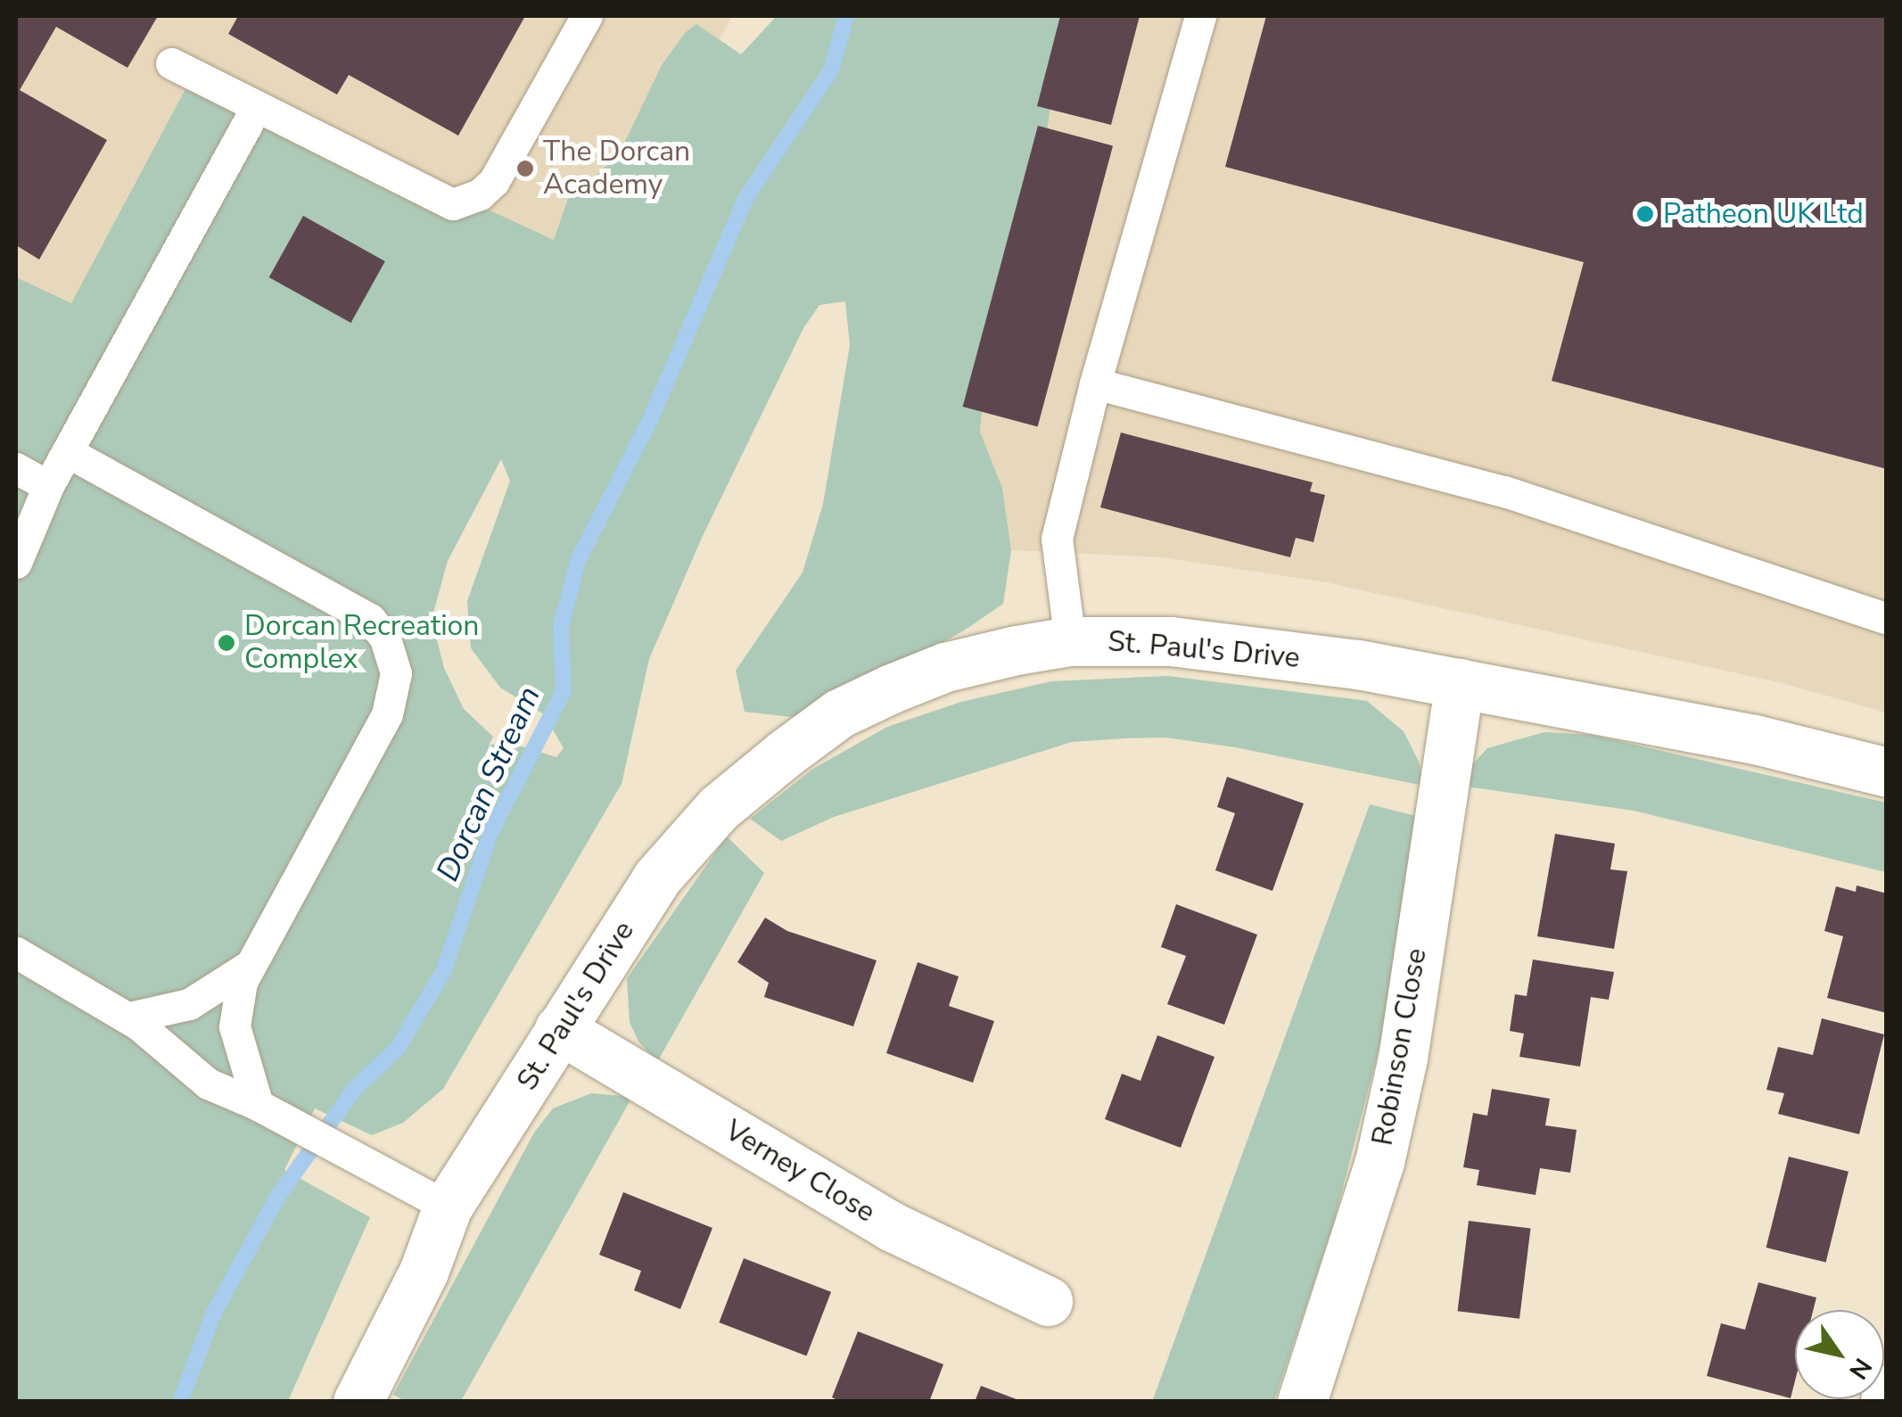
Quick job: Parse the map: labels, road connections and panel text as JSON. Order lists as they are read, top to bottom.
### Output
{
  "streets": {
    "street": ["St. Paul's Drive", "Robinson Close", "Verney Close"]
  },
  "crossings": [
    ["St. Paul's Drive", "Robinson Close"],
    ["St. Paul's Drive", "Verney Close"]
  ],
  "water": ["Dorcan Stream"],
  "places": ["The Dorcan Academy", "Patheon UK Ltd", "Dorcan Recreation Complex"],
  "north": "bottom right"
}
